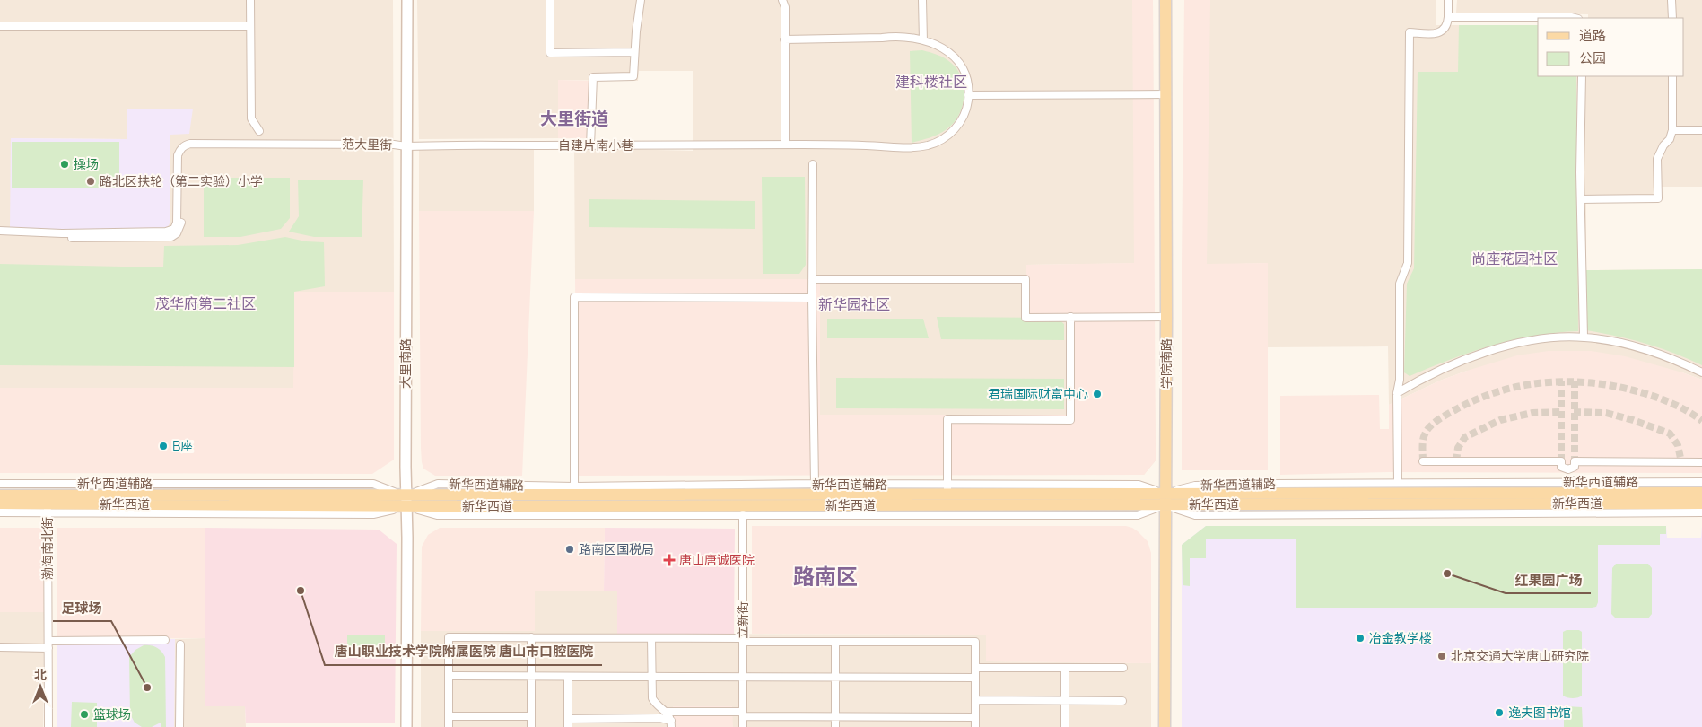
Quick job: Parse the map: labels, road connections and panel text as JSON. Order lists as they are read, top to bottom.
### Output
{
  "streets": {
    "main road": ["学院南路", "新华西道"],
    "street": [
      "范大里街",
      "自建片南小巷",
      "大里南路",
      "新华西道辅路",
      "渤海南北街",
      "立新街"
    ]
  },
  "crossings": [
    ["范大里街", "自建片南小巷"],
    ["范大里街", "大里南路"],
    ["自建片南小巷", "大里南路"],
    ["大里南路", "新华西道辅路"],
    ["大里南路", "新华西道"],
    ["学院南路", "新华西道辅路"],
    ["学院南路", "新华西道"],
    ["新华西道辅路", "新华西道"],
    ["新华西道辅路", "立新街"],
    ["新华西道", "渤海南北街"]
  ],
  "districts": [
    "建科楼社区",
    "大里街道",
    "尚座花园社区",
    "茂华府第二社区",
    "新华园社区",
    "路南区"
  ],
  "places": {
    "other": [
      "操场",
      "路北区扶轮（第二实验）小学",
      "君瑞国际财富中心",
      "B座",
      "路南区国税局",
      "红果园广场",
      "唐山职业技术学院附属医院 唐山市口腔医院",
      "冶金教学楼",
      "北京交通大学唐山研究院",
      "足球场",
      "逸夫图书馆",
      "篮球场"
    ],
    "health": ["唐山唐诚医院"]
  },
  "legend": ["道路", "公园"],
  "north": "top"
}
